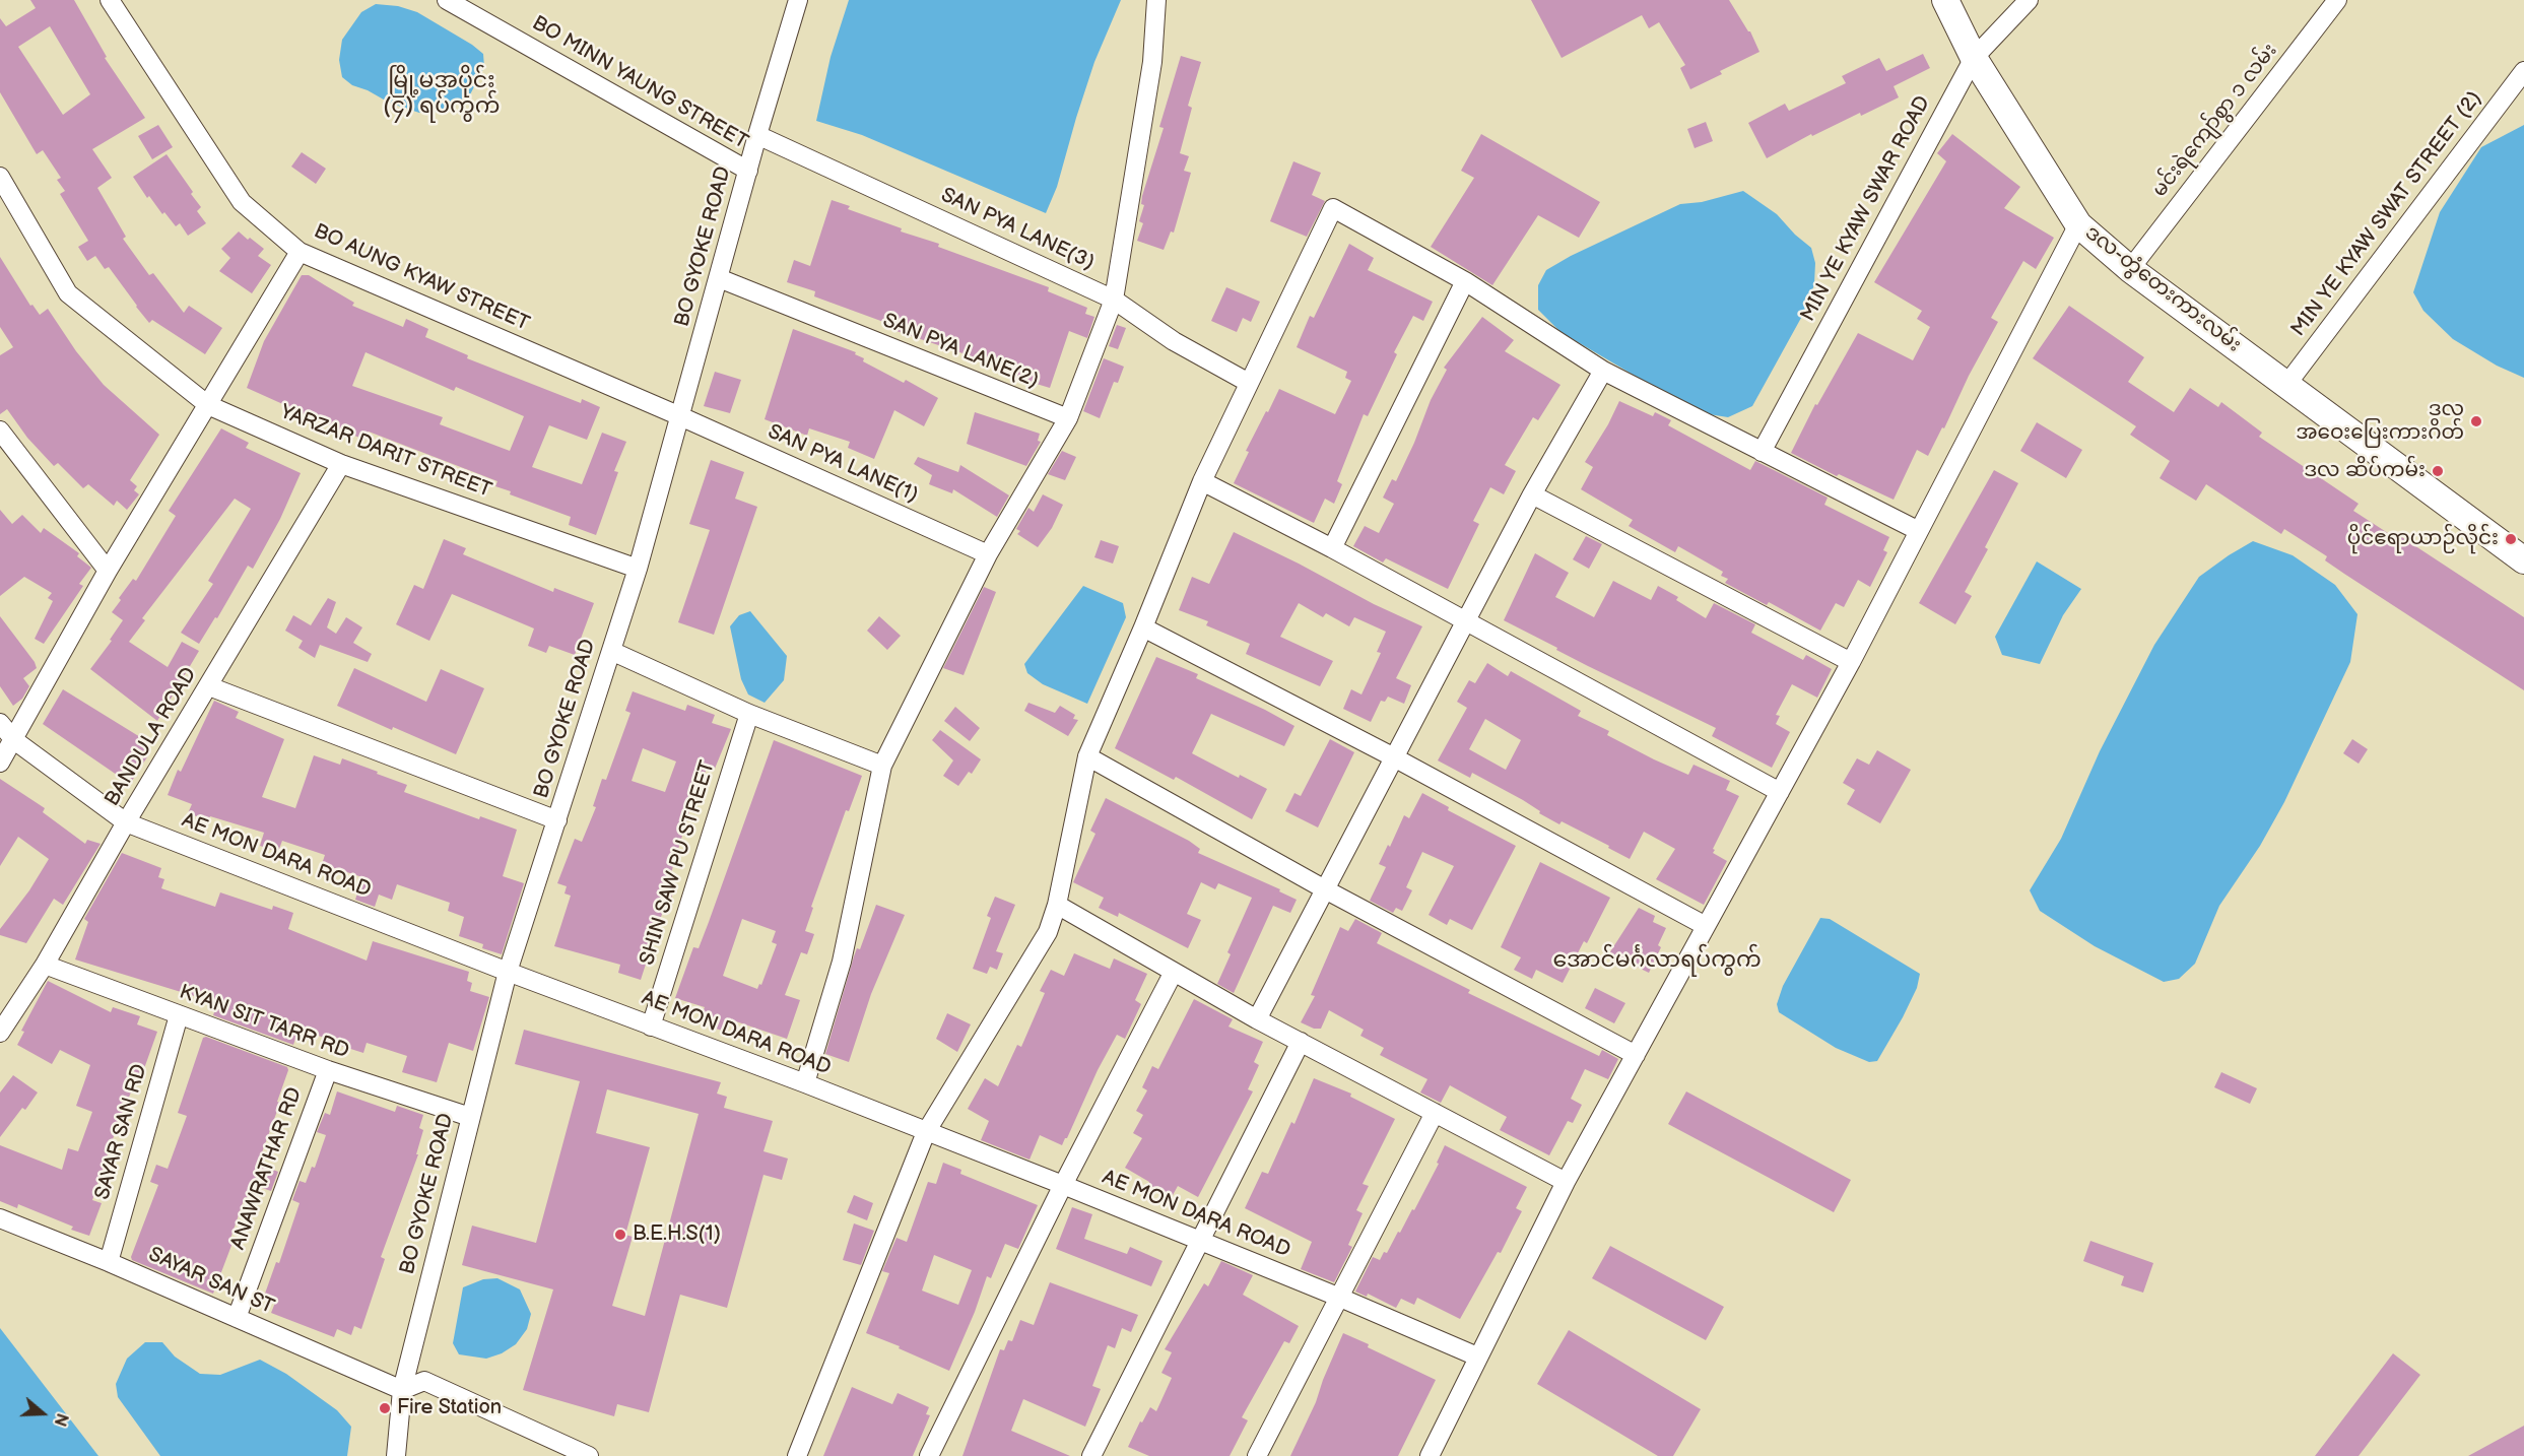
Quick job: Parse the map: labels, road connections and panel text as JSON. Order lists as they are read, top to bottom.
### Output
{
  "streets": {
    "main road": ["ဒလ-တွံတေးကားလမ်း"],
    "street": [
      "BO MINN YAUNG STREET",
      "မင်းရဲကျော်စွာ ၁ လမ်း",
      "MIN YE KYAW SWAR ROAD",
      "MIN YE KYAW SWAT STREET (2)",
      "SAN PYA LANE(3)",
      "BO GYOKE ROAD",
      "BO AUNG KYAW STREET",
      "SAN PYA LANE(2)",
      "YARZAR DARIT STREET",
      "SAN PYA LANE(1)",
      "BANDULA ROAD",
      "AE MON DARA ROAD",
      "SHIN SAW PU STREET",
      "KYAN SIT TARR RD",
      "SAYAR SAN RD",
      "ANAWRATHAR RD",
      "SAYAR SAN ST"
    ]
  },
  "crossings": [
    ["BO MINN YAUNG STREET", "BO GYOKE ROAD"],
    ["မင်းရဲကျော်စွာ ၁ လမ်း", "ဒလ-တွံတေးကားလမ်း"],
    ["MIN YE KYAW SWAR ROAD", "ဒလ-တွံတေးကားလမ်း"],
    ["MIN YE KYAW SWAT STREET (2)", "ဒလ-တွံတေးကားလမ်း"],
    ["SAN PYA LANE(3)", "BO GYOKE ROAD"],
    ["BO GYOKE ROAD", "BO AUNG KYAW STREET"],
    ["BO GYOKE ROAD", "SAN PYA LANE(2)"],
    ["BO GYOKE ROAD", "YARZAR DARIT STREET"],
    ["BO GYOKE ROAD", "SAN PYA LANE(1)"],
    ["BO GYOKE ROAD", "AE MON DARA ROAD"],
    ["BO GYOKE ROAD", "KYAN SIT TARR RD"],
    ["BO GYOKE ROAD", "SAYAR SAN ST"],
    ["BO AUNG KYAW STREET", "SAN PYA LANE(1)"],
    ["YARZAR DARIT STREET", "BANDULA ROAD"],
    ["BANDULA ROAD", "AE MON DARA ROAD"],
    ["BANDULA ROAD", "KYAN SIT TARR RD"],
    ["AE MON DARA ROAD", "SHIN SAW PU STREET"],
    ["KYAN SIT TARR RD", "SAYAR SAN RD"],
    ["KYAN SIT TARR RD", "ANAWRATHAR RD"],
    ["SAYAR SAN RD", "SAYAR SAN ST"],
    ["ANAWRATHAR RD", "SAYAR SAN ST"]
  ],
  "districts": ["မြို့မအပိုင်း (၄) ရပ်ကွက်", "အောင်မင်္ဂလာရပ်ကွက်"],
  "places": [
    "ဒလ အဝေးပြေးကားဂိတ်",
    "ဒလ ဆိပ်ကမ်း",
    "ပိုင်ဧရာယာဉ်လိုင်း",
    "B.E.H.S(1)",
    "Fire Station"
  ],
  "north": "right"
}
